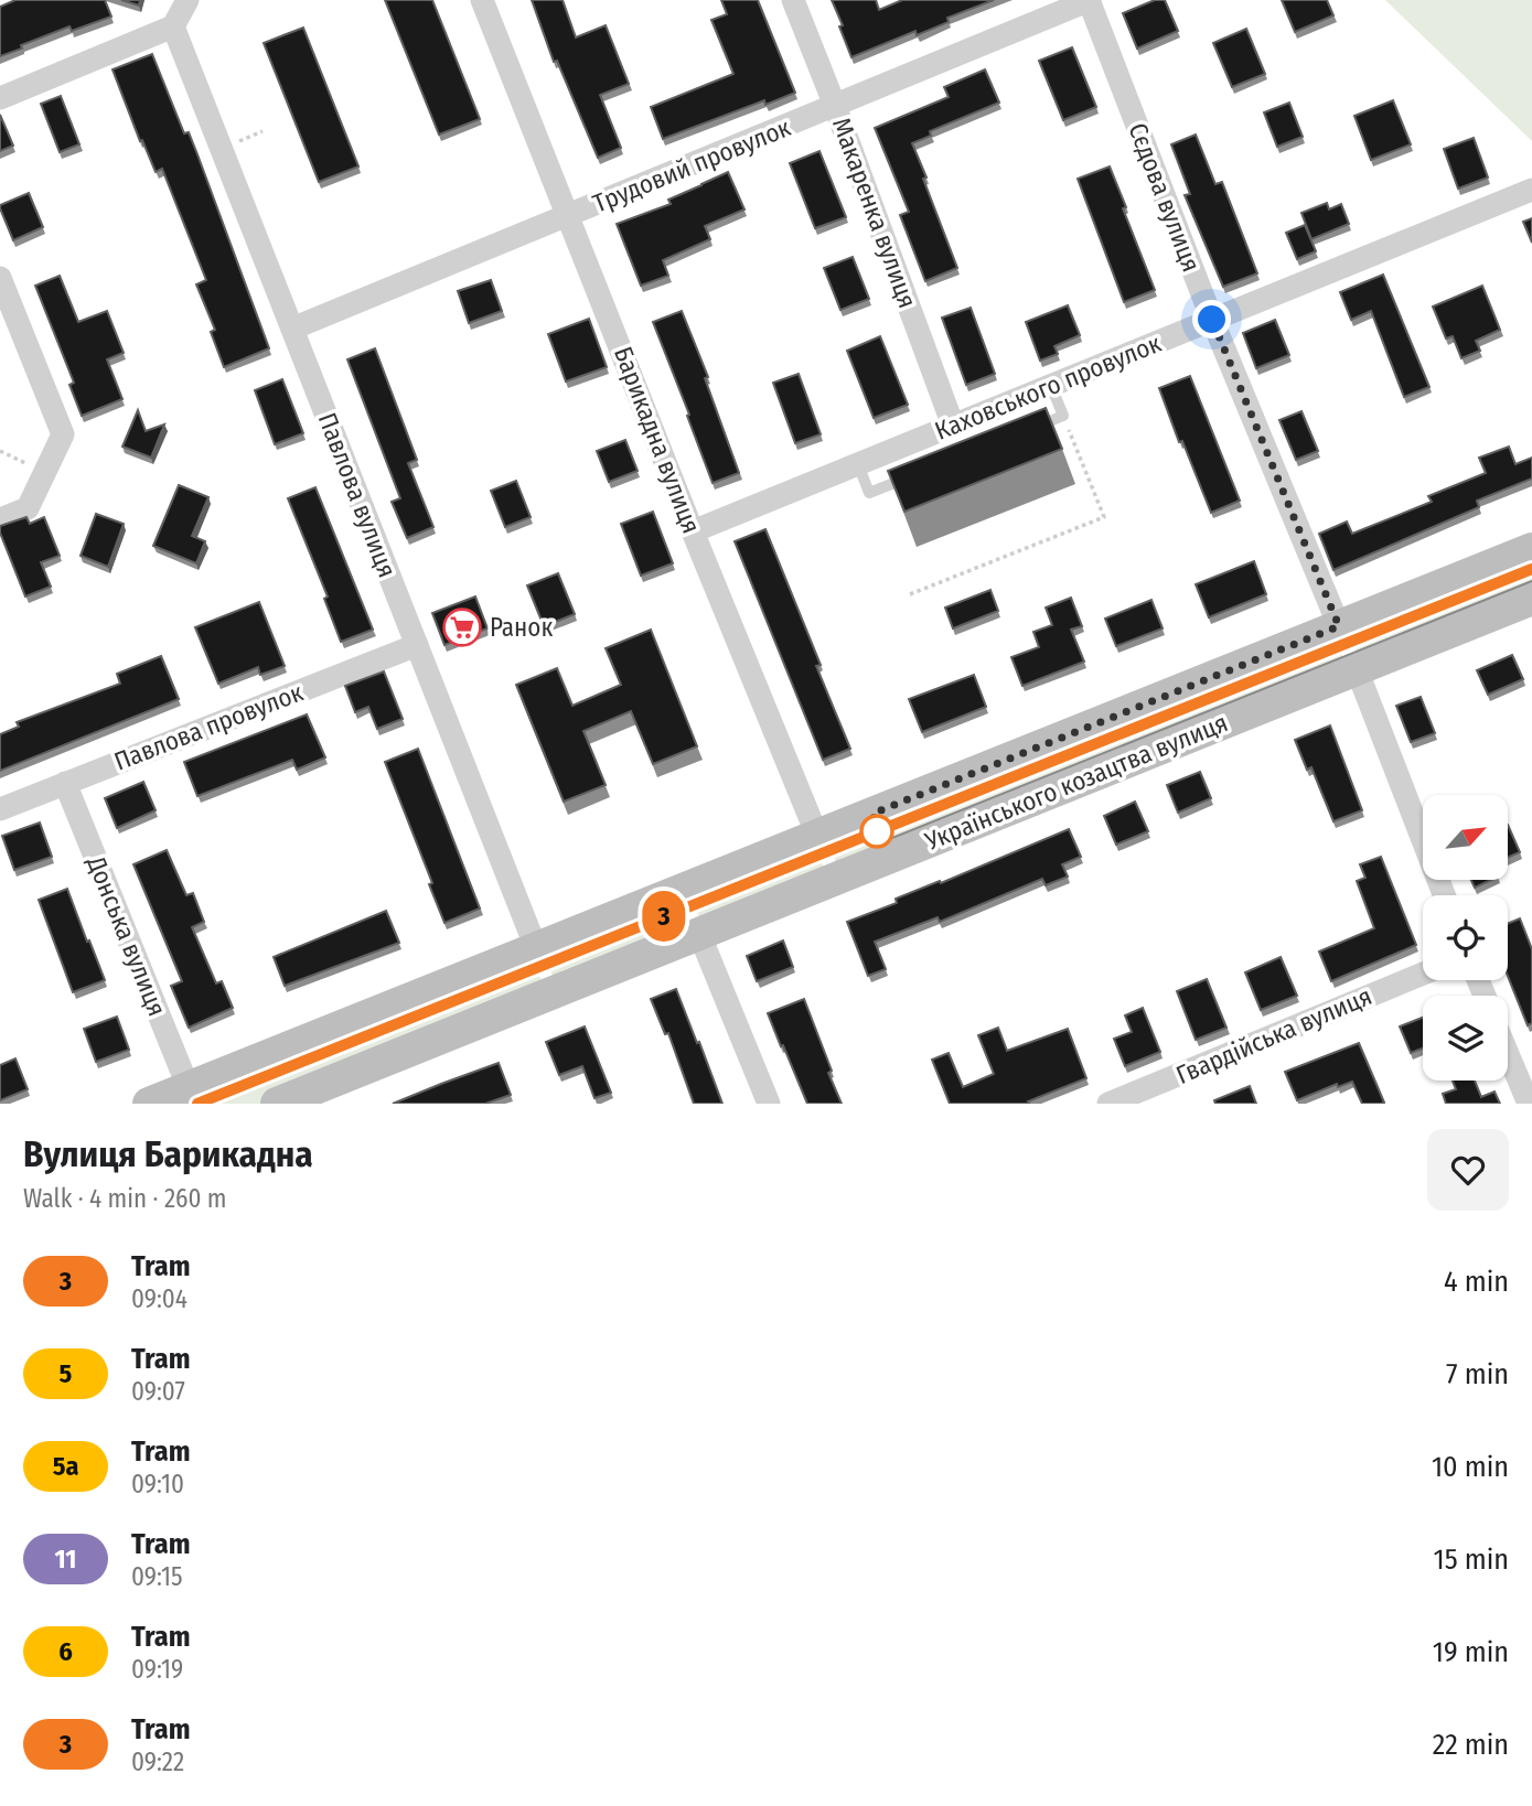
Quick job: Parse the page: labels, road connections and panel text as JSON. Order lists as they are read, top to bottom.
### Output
{
  "streets": {
    "street": [
      "Трудовий провулок",
      "Сєдова вулиця",
      "Макаренка вулиця",
      "Каховського провулок",
      "Барикадна вулиця",
      "Павлова вулиця",
      "Павлова провулок",
      "Українського козацтва вулиця",
      "Донська вулиця",
      "Гвардійська вулиця"
    ]
  },
  "crossings": [
    ["Трудовий провулок", "Сєдова вулиця"],
    ["Трудовий провулок", "Макаренка вулиця"],
    ["Трудовий провулок", "Барикадна вулиця"],
    ["Трудовий провулок", "Павлова вулиця"],
    ["Сєдова вулиця", "Каховського провулок"],
    ["Сєдова вулиця", "Українського козацтва вулиця"],
    ["Макаренка вулиця", "Каховського провулок"],
    ["Каховського провулок", "Барикадна вулиця"],
    ["Барикадна вулиця", "Українського козацтва вулиця"],
    ["Павлова вулиця", "Павлова провулок"],
    ["Павлова вулиця", "Українського козацтва вулиця"],
    ["Павлова провулок", "Донська вулиця"],
    ["Українського козацтва вулиця", "Донська вулиця"]
  ],
  "places": {
    "supermarket": ["Ранок"]
  },
  "lines": ["tram line 3"],
  "north": "top right",
  "page": {
    "on_map": "3",
    "heading": ["Вулиця Барикадна", "Walk · 4 min · 260 m"],
    "list": [
      {
        "mark": "3",
        "name": "Tram",
        "note": "09:04",
        "value": "4 min"
      },
      {
        "mark": "5",
        "name": "Tram",
        "note": "09:07",
        "value": "7 min"
      },
      {
        "mark": "5а",
        "name": "Tram",
        "note": "09:10",
        "value": "10 min"
      },
      {
        "mark": "11",
        "name": "Tram",
        "note": "09:15",
        "value": "15 min"
      },
      {
        "mark": "6",
        "name": "Tram",
        "note": "09:19",
        "value": "19 min"
      },
      {
        "mark": "3",
        "name": "Tram",
        "note": "09:22",
        "value": "22 min"
      }
    ]
  }
}
